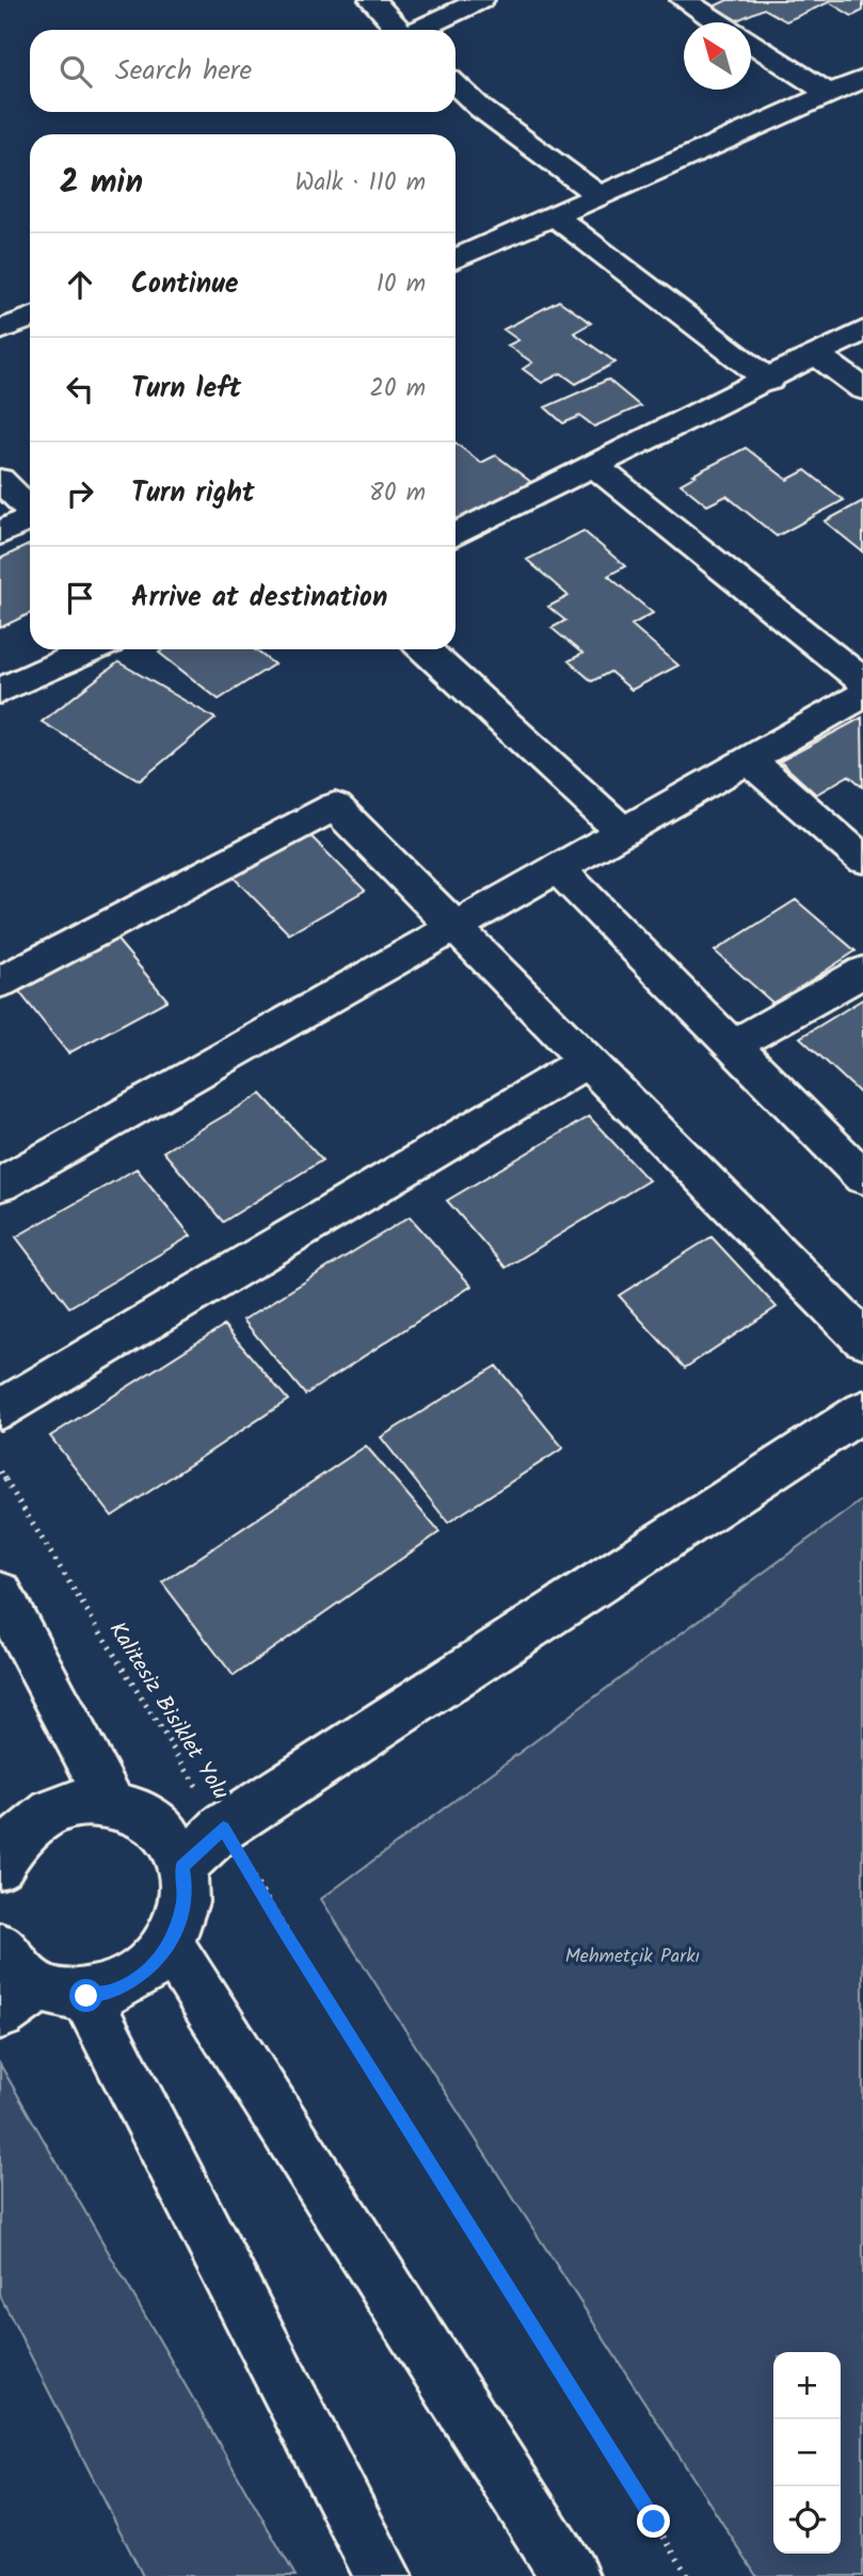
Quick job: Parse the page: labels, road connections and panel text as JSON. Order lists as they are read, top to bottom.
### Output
{
  "streets": {
    "path": ["Kalitesiz Bisiklet Yolu"]
  },
  "parks": ["Mehmetçik Parkı"],
  "north": "top left",
  "page": {
    "search": "Search here",
    "heading": ["2 min", "Walk · 110 m"],
    "list": [
      ["Continue", "10 m"],
      ["Turn left", "20 m"],
      ["Turn right", "80 m"],
      "Arrive at destination"
    ],
    "map_buttons": ["+", "−"]
  }
}
